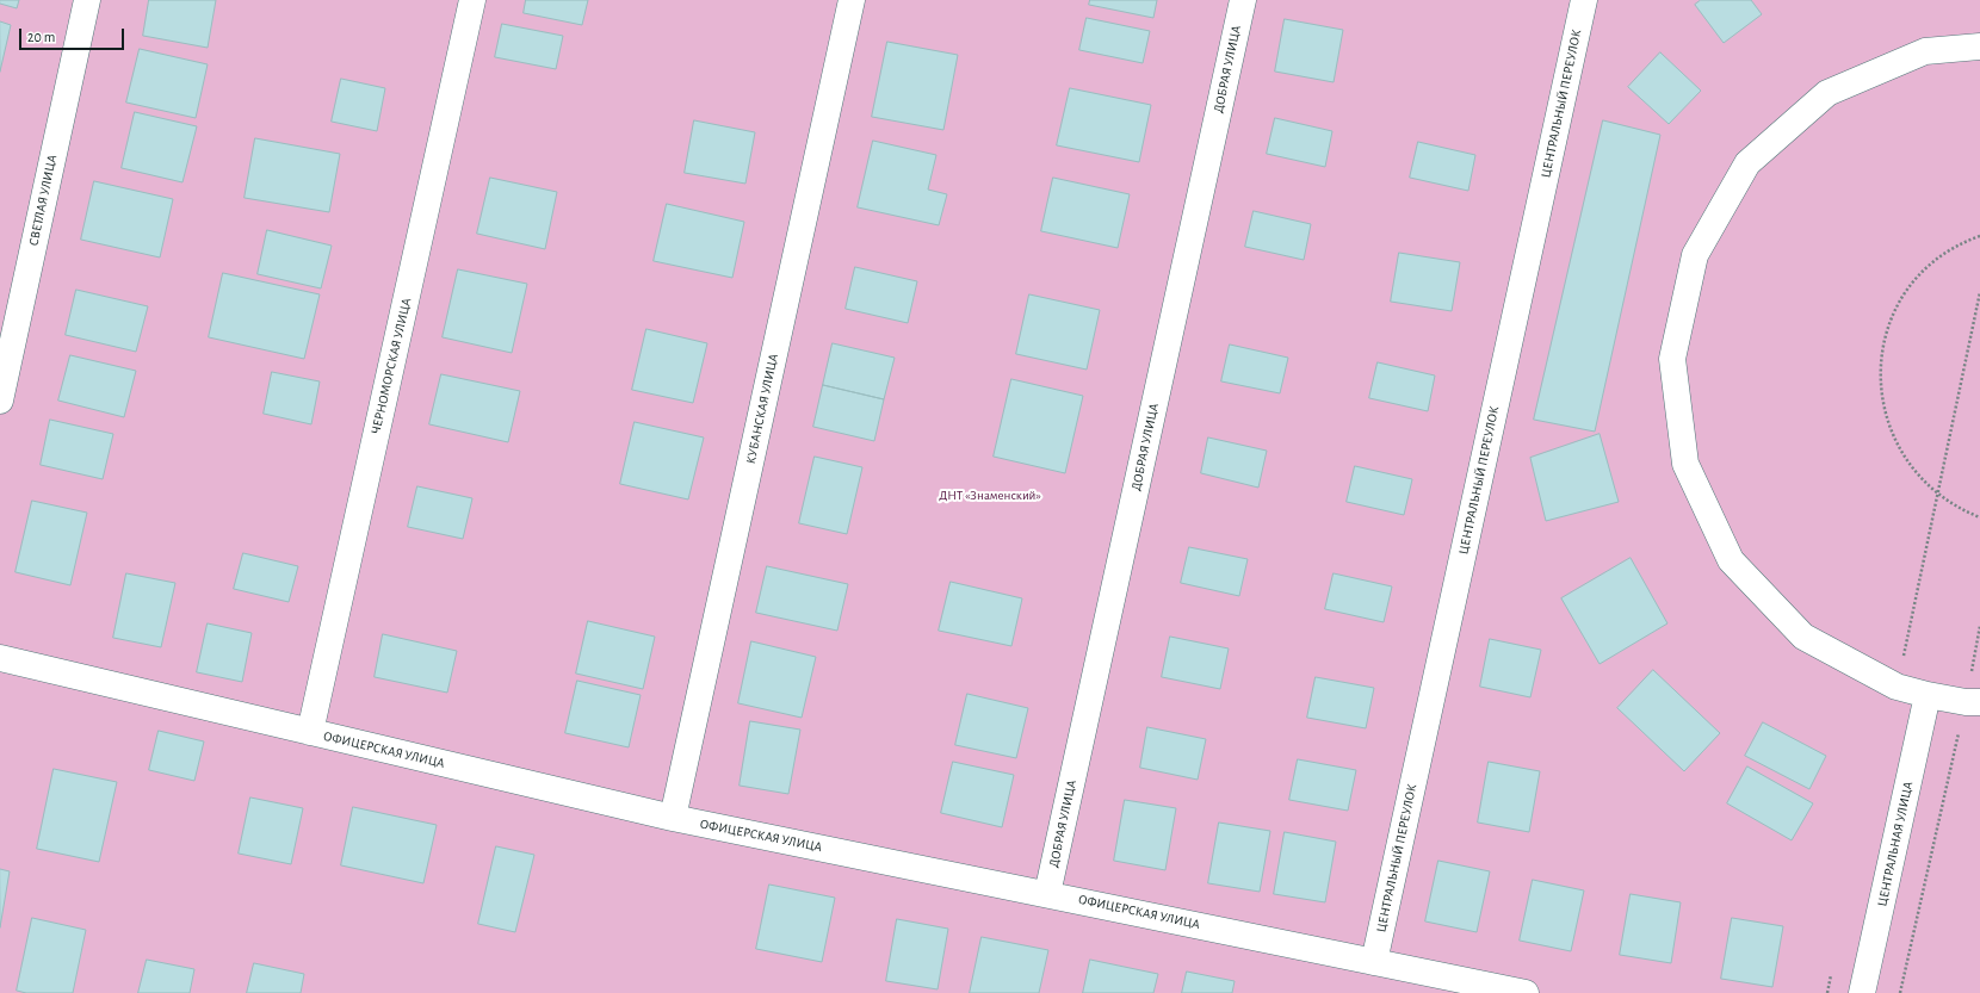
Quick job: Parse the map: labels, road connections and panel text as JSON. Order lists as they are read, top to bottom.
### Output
{
  "streets": {
    "street": [
      "ДОБРАЯ УЛИЦА",
      "ЦЕНТРАЛЬНЫЙ ПЕРЕУЛОК",
      "СВЕТЛАЯ УЛИЦА",
      "ЧЕРНОМОРСКАЯ УЛИЦА",
      "КУБАНСКАЯ УЛИЦА",
      "ОФИЦЕРСКАЯ УЛИЦА",
      "ЦЕНТРАЛЬНАЯ УЛИЦА"
    ]
  },
  "crossings": [
    ["ДОБРАЯ УЛИЦА", "ОФИЦЕРСКАЯ УЛИЦА"],
    ["ЦЕНТРАЛЬНЫЙ ПЕРЕУЛОК", "ОФИЦЕРСКАЯ УЛИЦА"],
    ["ЧЕРНОМОРСКАЯ УЛИЦА", "ОФИЦЕРСКАЯ УЛИЦА"],
    ["КУБАНСКАЯ УЛИЦА", "ОФИЦЕРСКАЯ УЛИЦА"]
  ],
  "parks": ["ДНТ «Знаменский»"],
  "scale_bar": "20 m"
}
